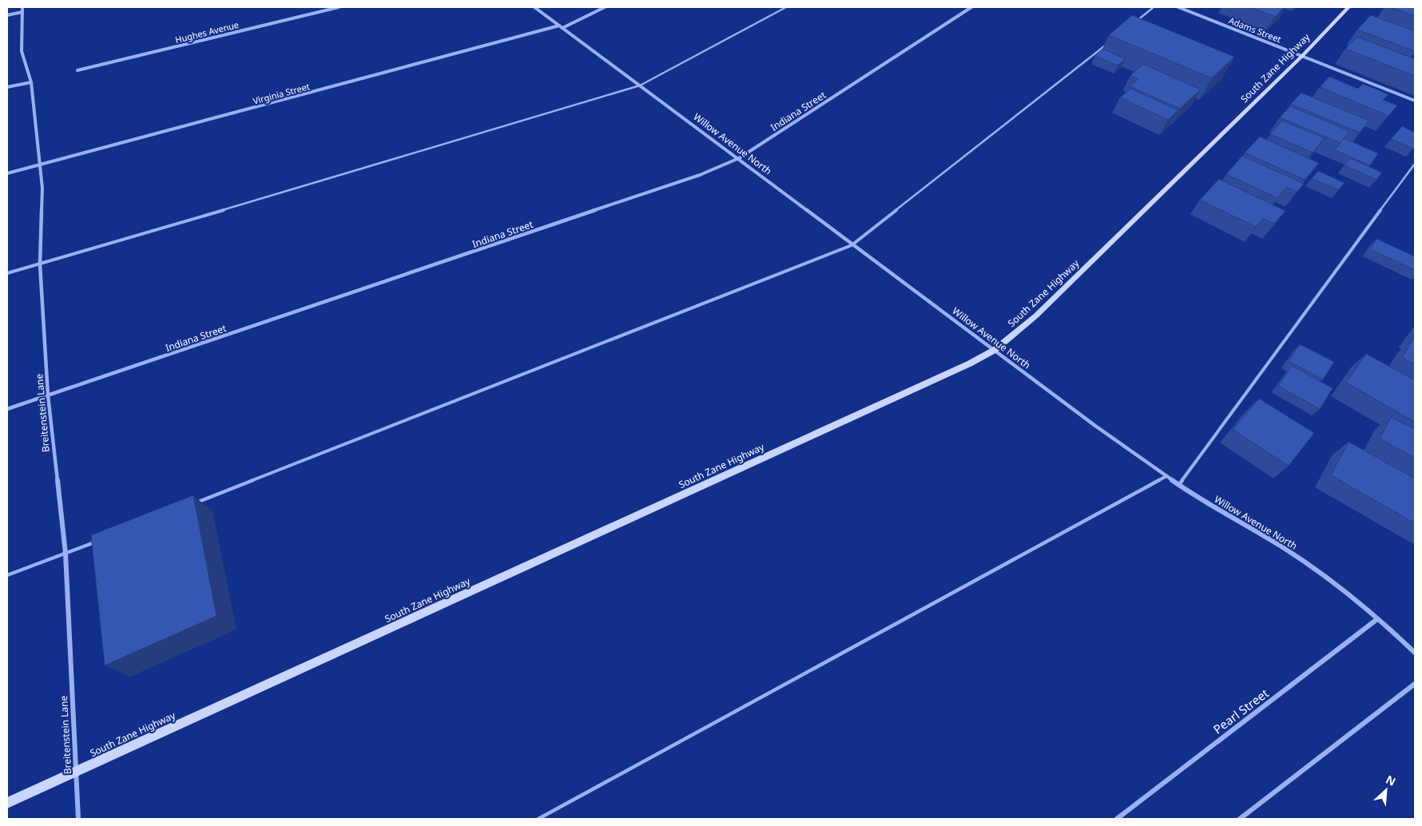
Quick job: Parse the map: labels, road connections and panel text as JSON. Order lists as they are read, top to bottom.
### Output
{
  "streets": {
    "street": [
      "Adams Street",
      "Hughes Avenue",
      "South Zane Highway",
      "Virginia Street",
      "Indiana Street",
      "Willow Avenue North",
      "Breitenstein Lane",
      "Pearl Street"
    ]
  },
  "crossings": [
    ["Adams Street", "South Zane Highway"],
    ["South Zane Highway", "Willow Avenue North"],
    ["South Zane Highway", "Breitenstein Lane"],
    ["Virginia Street", "Willow Avenue North"],
    ["Virginia Street", "Breitenstein Lane"],
    ["Indiana Street", "Willow Avenue North"],
    ["Indiana Street", "Breitenstein Lane"],
    ["Willow Avenue North", "Pearl Street"]
  ],
  "north": "top right"
}
